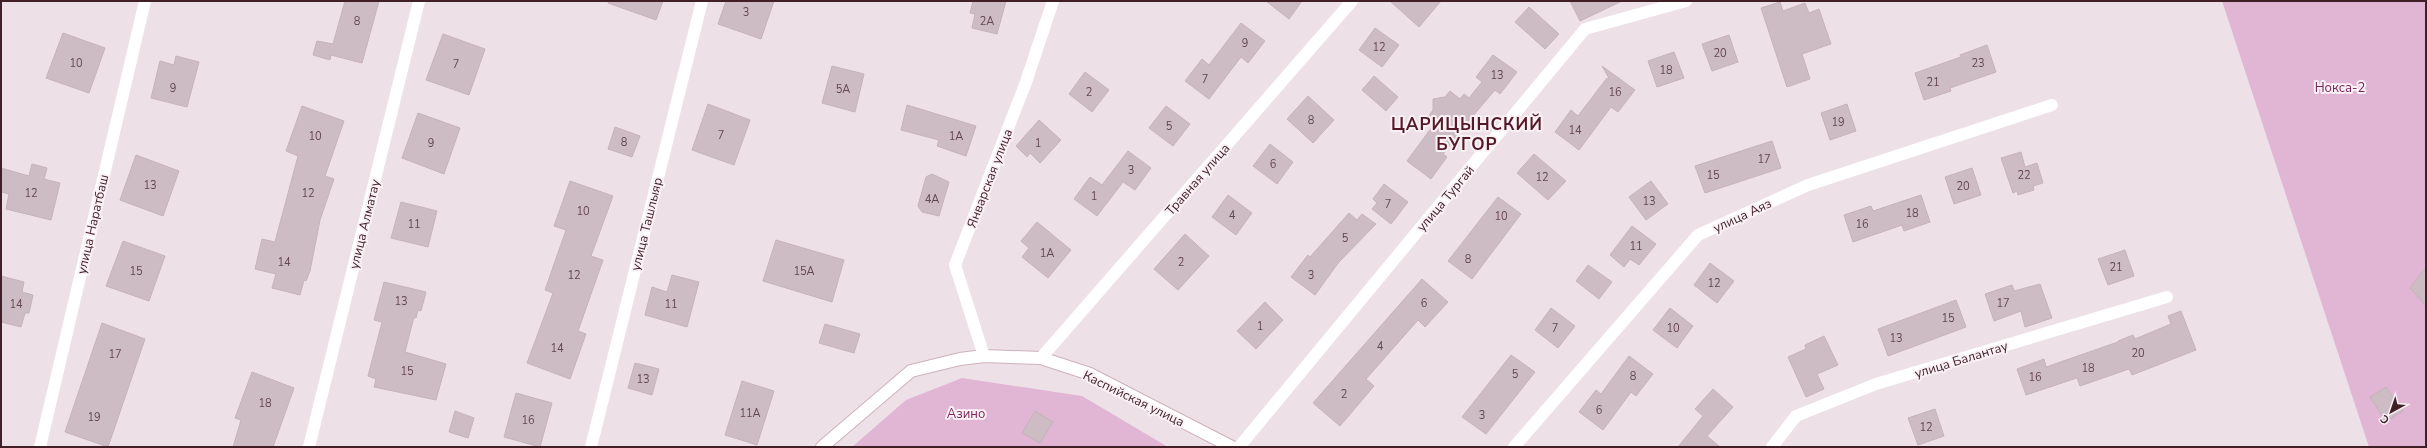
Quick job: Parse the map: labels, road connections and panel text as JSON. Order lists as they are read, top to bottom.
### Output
{
  "streets": {
    "street": [
      "Январская улица",
      "Травная улица",
      "улица Тургай",
      "улица Аяз",
      "улица Наратбаш",
      "улица Алматау",
      "улица Ташлыяр",
      "улица Балантау",
      "Каспийская улица"
    ]
  },
  "crossings": [
    ["Январская улица", "Каспийская улица"],
    ["Травная улица", "Каспийская улица"]
  ],
  "districts": ["ЦАРИЦЫНСКИЙ БУГОР"],
  "parks": ["Нокса-2", "Азино"],
  "house_numbers": [
    "3",
    "8",
    "2А",
    "9",
    "12",
    "20",
    "10",
    "23",
    "7",
    "18",
    "13",
    "7",
    "21",
    "9",
    "5А",
    "2",
    "16",
    "8",
    "19",
    "5",
    "14",
    "7",
    "10",
    "1А",
    "8",
    "9",
    "1",
    "17",
    "6",
    "3",
    "15",
    "22",
    "12",
    "13",
    "20",
    "12",
    "12",
    "1",
    "4А",
    "13",
    "7",
    "10",
    "18",
    "4",
    "10",
    "11",
    "16",
    "5",
    "11",
    "1А",
    "8",
    "14",
    "2",
    "21",
    "15",
    "15А",
    "12",
    "3",
    "12",
    "13",
    "6",
    "17",
    "14",
    "11",
    "15",
    "1",
    "7",
    "10",
    "13",
    "4",
    "14",
    "20",
    "17",
    "18",
    "15",
    "5",
    "8",
    "16",
    "13",
    "2",
    "18",
    "6",
    "11А",
    "3",
    "19",
    "16",
    "12"
  ],
  "north": "bottom left"
}
